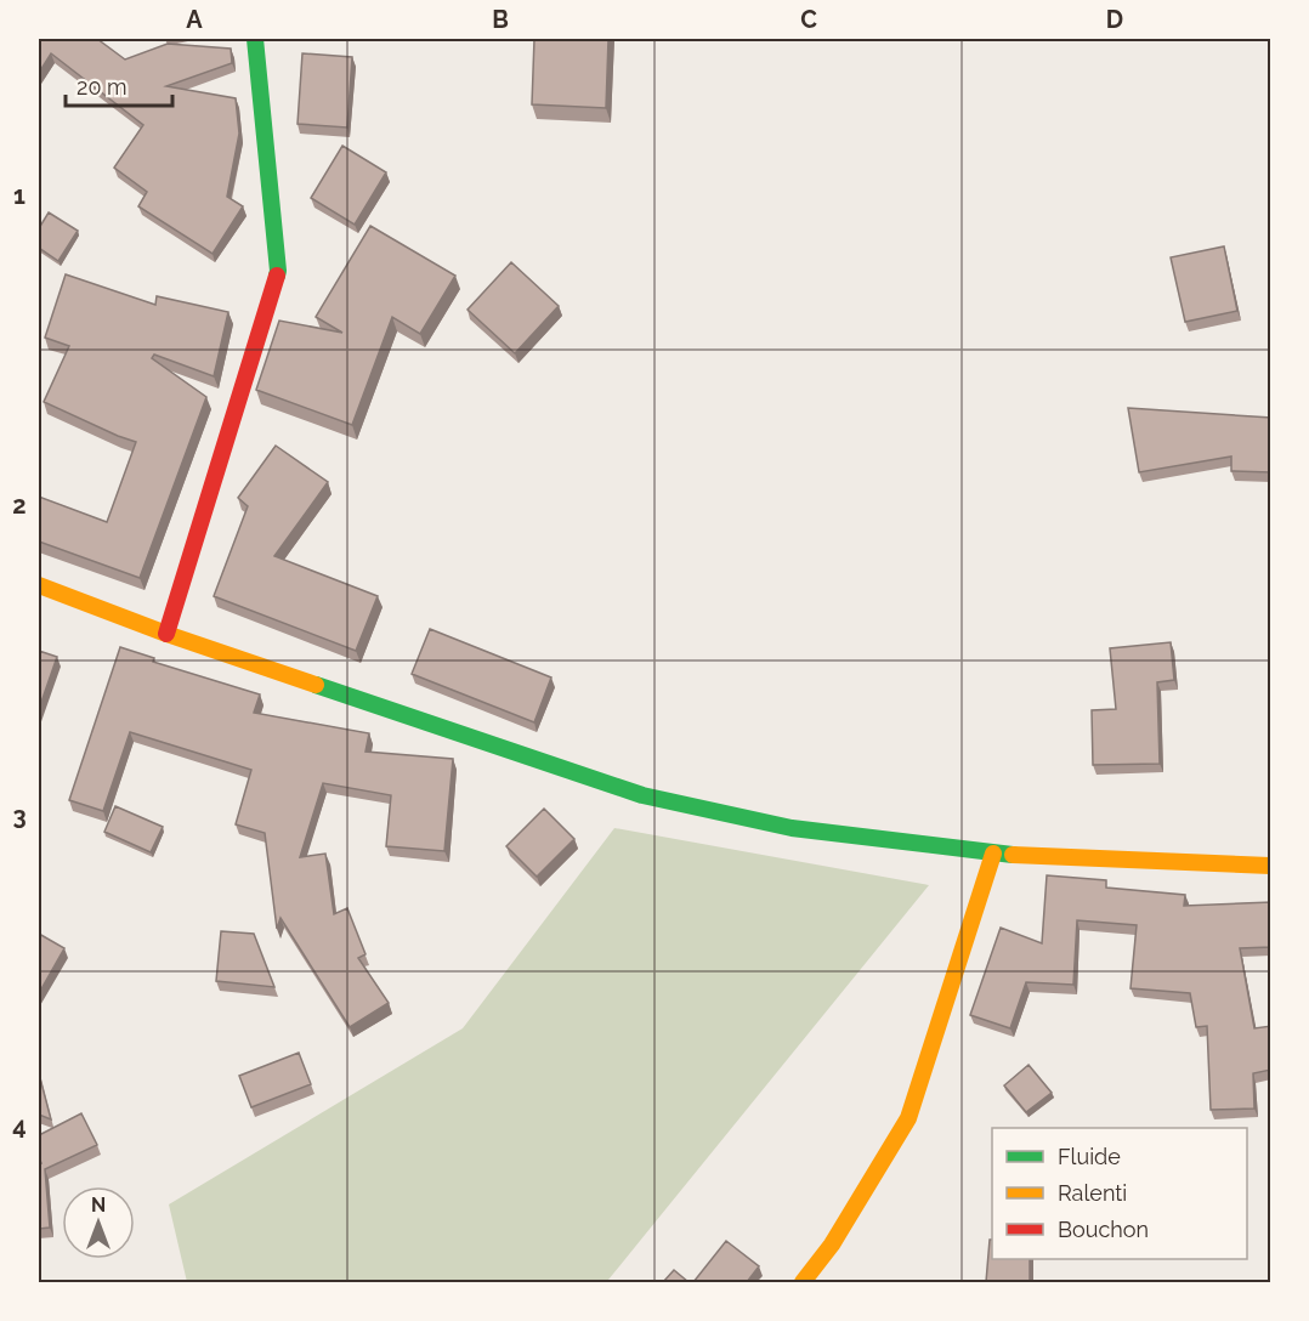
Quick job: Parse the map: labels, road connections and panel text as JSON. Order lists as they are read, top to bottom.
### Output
{
  "legend": ["Fluide", "Ralenti", "Bouchon"],
  "scale_bar": "20 m",
  "north": "top",
  "grid": {
    "columns": [
      "A",
      "B",
      "C",
      "D"
    ],
    "rows": [
      "1",
      "2",
      "3",
      "4"
    ]
  }
}
